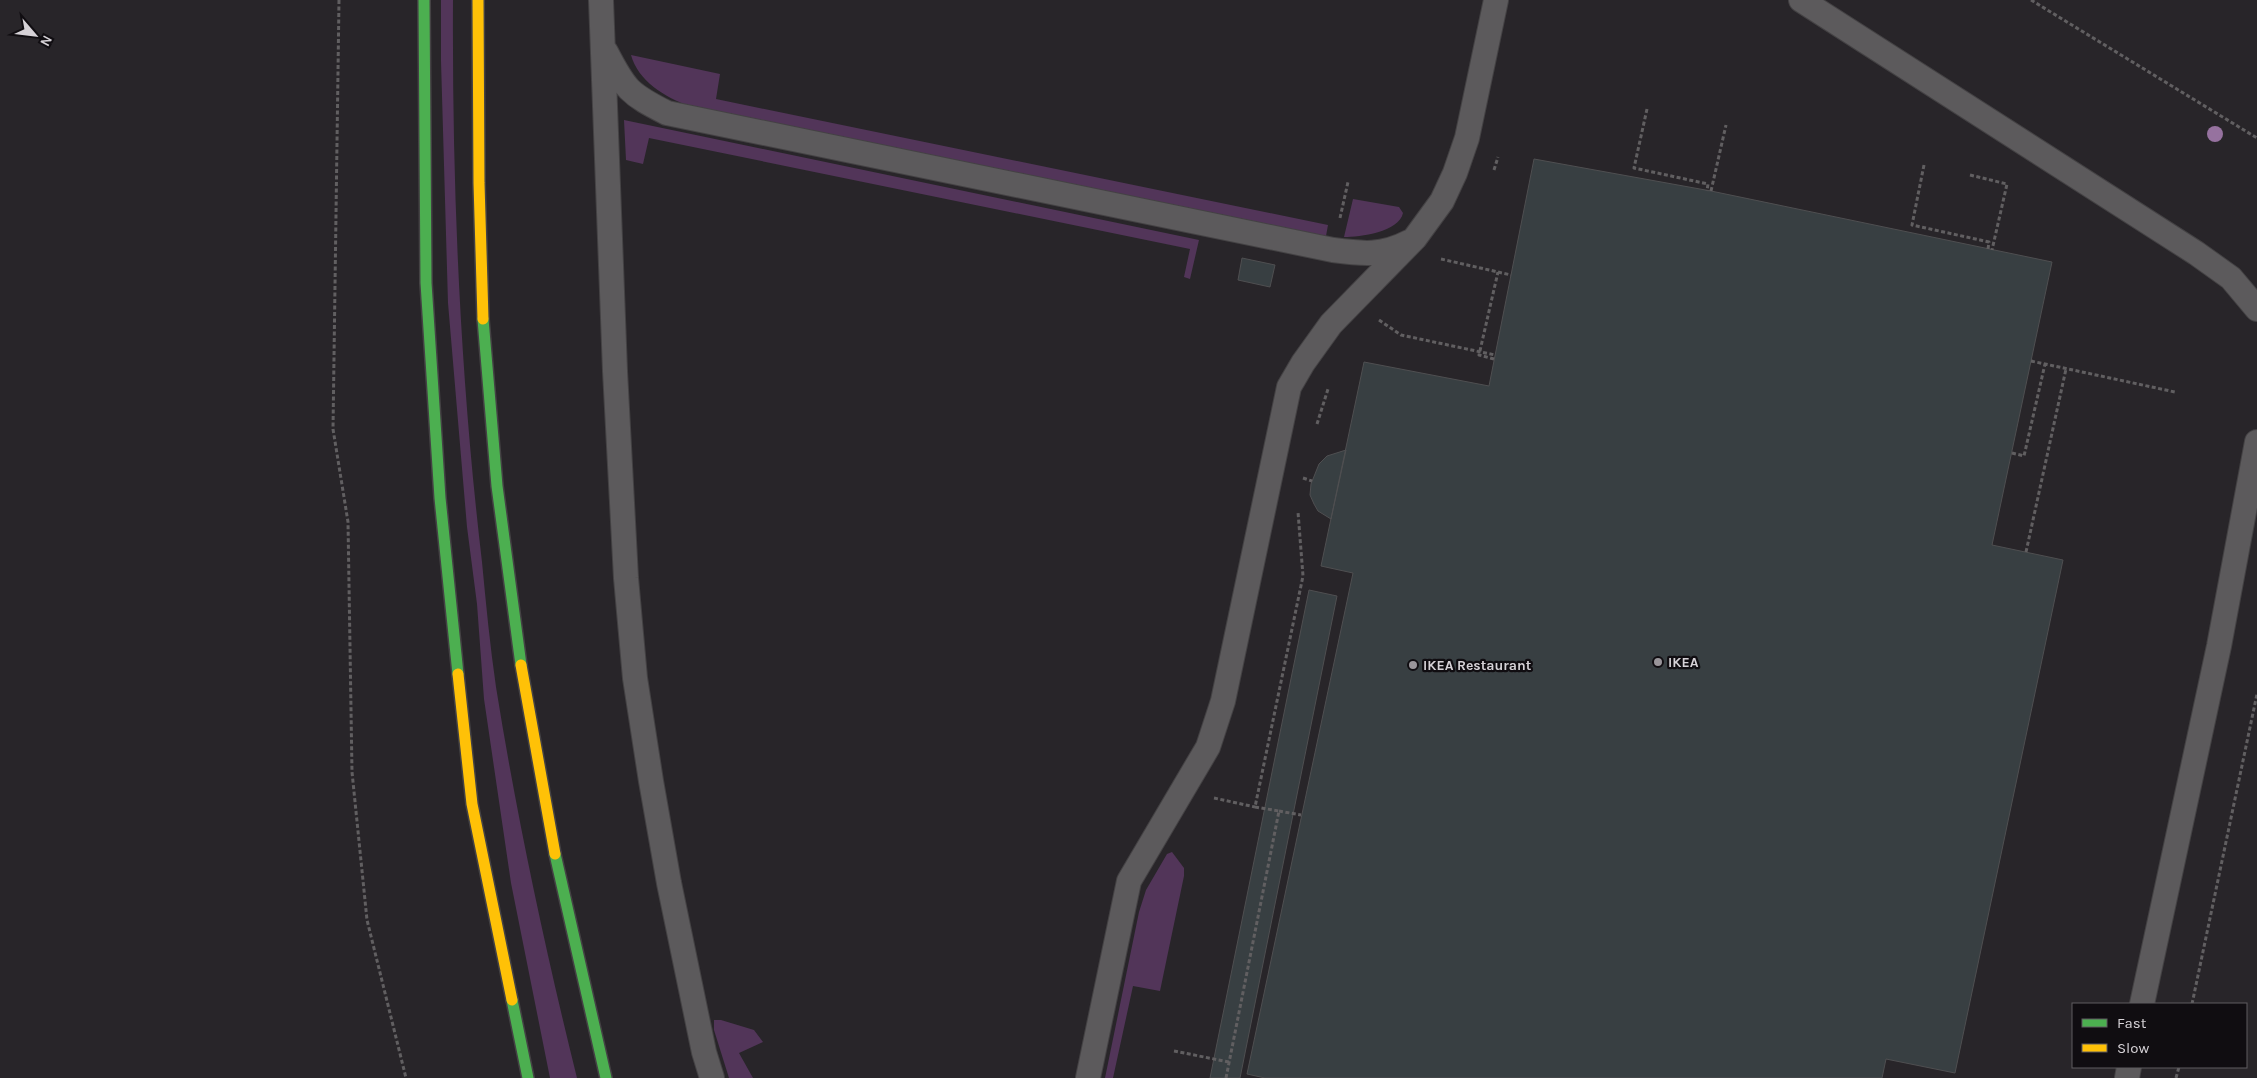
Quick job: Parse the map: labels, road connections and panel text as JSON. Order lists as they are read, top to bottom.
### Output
{
  "places": ["IKEA", "IKEA Restaurant"],
  "legend": ["Fast", "Slow"],
  "north": "bottom right"
}
